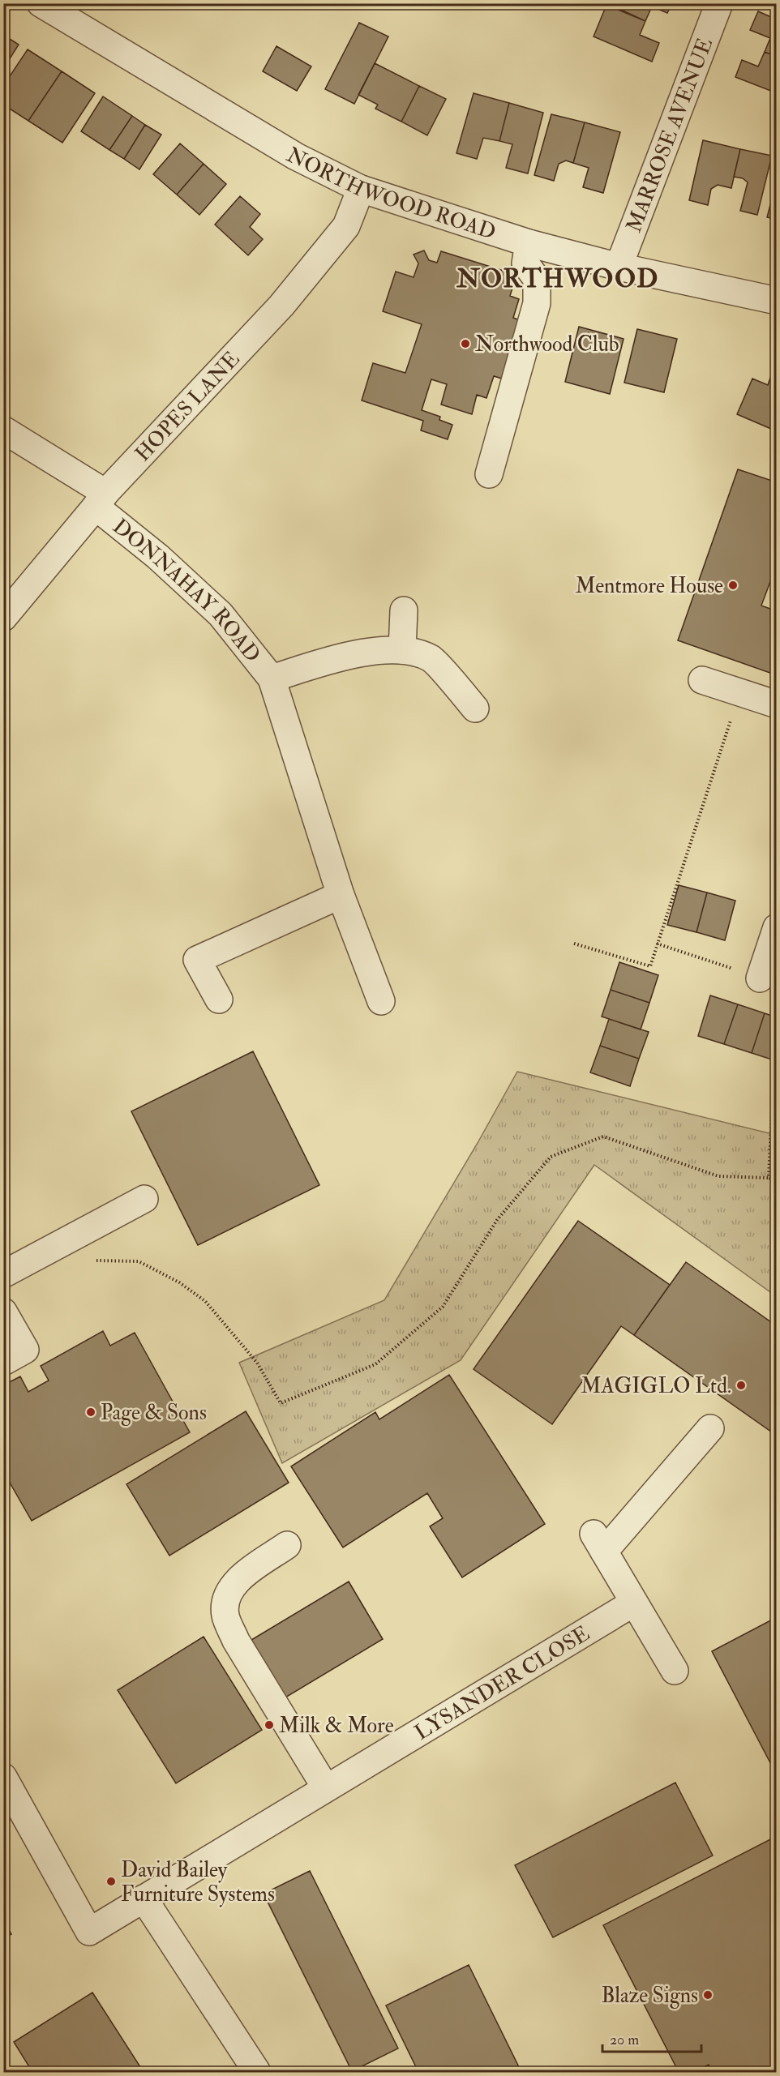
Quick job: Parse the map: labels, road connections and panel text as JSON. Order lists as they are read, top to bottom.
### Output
{
  "streets": {
    "street": [
      "MARROSE AVENUE",
      "NORTHWOOD ROAD",
      "HOPES LANE",
      "DONNAHAY ROAD",
      "LYSANDER CLOSE"
    ]
  },
  "crossings": [
    ["MARROSE AVENUE", "NORTHWOOD ROAD"],
    ["NORTHWOOD ROAD", "HOPES LANE"],
    ["HOPES LANE", "DONNAHAY ROAD"]
  ],
  "districts": ["NORTHWOOD"],
  "places": [
    "Northwood Club",
    "Mentmore House",
    "MAGIGLO Ltd.",
    "Page & Sons",
    "Milk & More",
    "David Bailey Furniture Systems",
    "Blaze Signs"
  ],
  "scale_bar": "20 m"
}
